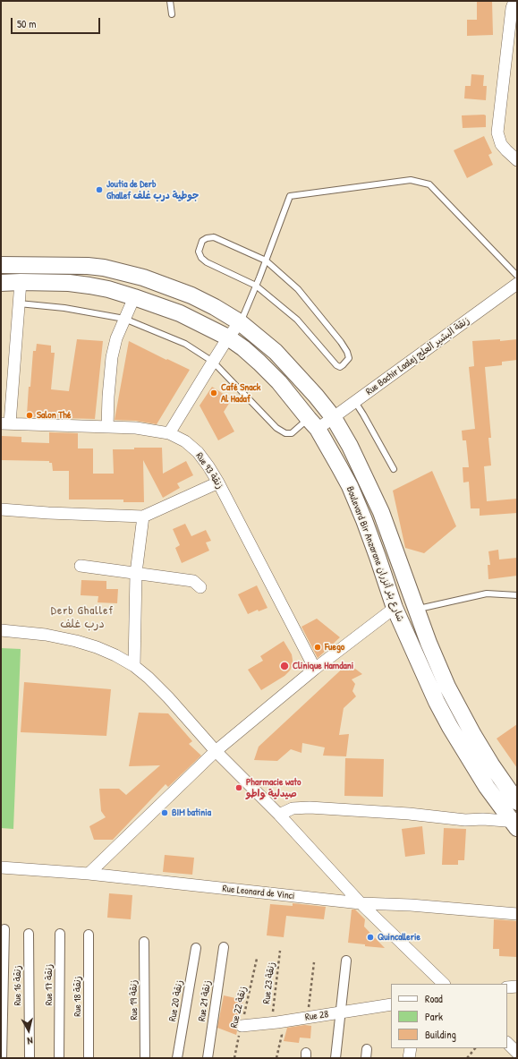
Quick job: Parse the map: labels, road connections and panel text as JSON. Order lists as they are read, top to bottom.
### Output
{
  "streets": {
    "main road": ["Boulevard Bir Anzarane شارع بئر أنزران"],
    "street": [
      "Rue Bachir Laalej زنقة البشير العلج",
      "Rue 93 زنقة",
      "Rue Leonard de Vinci",
      "Rue 17 زنقة",
      "Rue 16 زنقة",
      "Rue 18 زنقة",
      "Rue 19 زنقة",
      "Rue 20 زنقة",
      "Rue 21 زنقة",
      "Rue 28"
    ],
    "path": ["Rue 23 زنقة", "Rue 22 زنقة"]
  },
  "crossings": [
    ["Rue Bachir Laalej زنقة البشير العلج", "Boulevard Bir Anzarane شارع بئر أنزران"],
    ["Rue 23 زنقة", "Rue 28"],
    ["Rue 22 زنقة", "Rue 28"]
  ],
  "districts": ["Derb Ghallef درب غلف"],
  "places": [
    "Joutia de Derb Ghallef جوطية درب غلف",
    "Café Snack Al Hadaf",
    "Salon Thé",
    "Fuego",
    "Clinique Hamdani",
    "Pharmacie wato صيدلية واطو",
    "BIM batinia",
    "Quincallerie"
  ],
  "legend": ["Road", "Park", "Building"],
  "scale_bar": "50 m",
  "north": "bottom"
}
